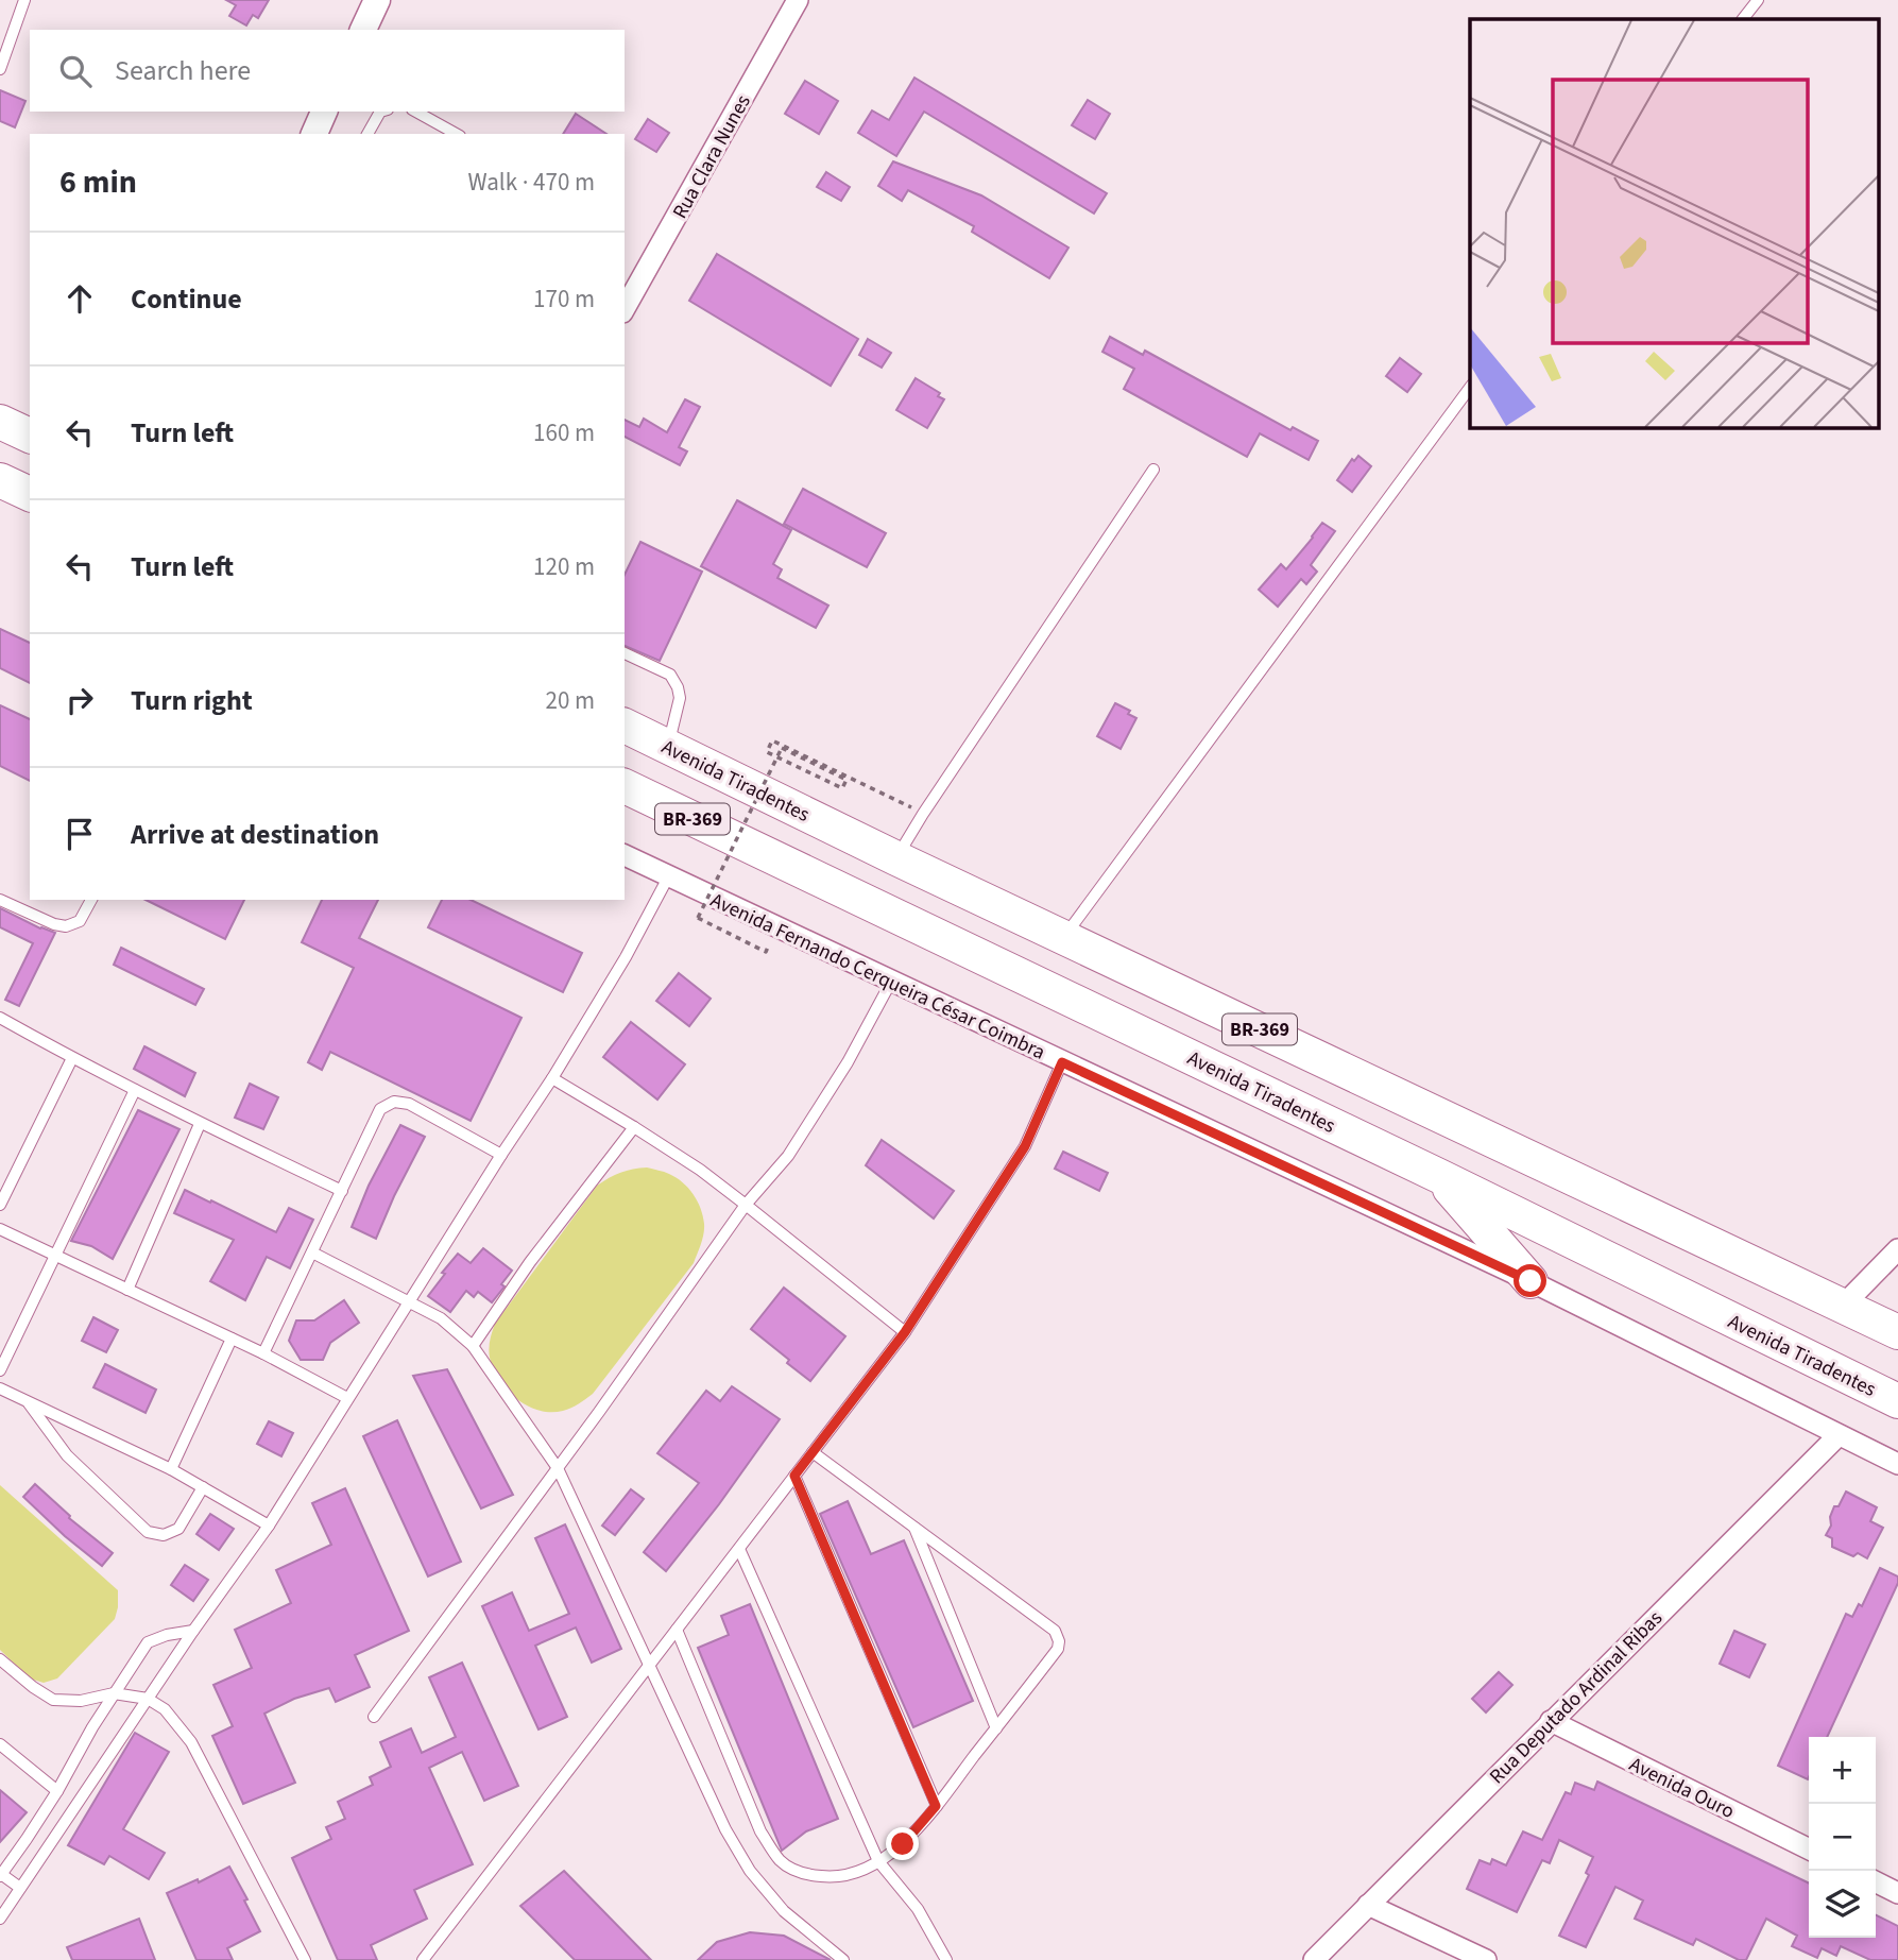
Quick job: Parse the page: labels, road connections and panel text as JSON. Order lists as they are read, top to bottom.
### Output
{
  "streets": {
    "highway": ["Avenida Tiradentes", "BR-369"],
    "street": [
      "Rua Clara Nunes",
      "Avenida Fernando Cerqueira César Coimbra",
      "Rua Deputado Ardinal Ribas",
      "Avenida Ouro"
    ]
  },
  "crossings": [
    ["Avenida Fernando Cerqueira César Coimbra", "Rua Deputado Ardinal Ribas"],
    ["Rua Deputado Ardinal Ribas", "Avenida Ouro"]
  ],
  "page": {
    "search": "Search here",
    "heading": ["6 min", "Walk · 470 m"],
    "list": [
      ["Continue", "170 m"],
      ["Turn left", "160 m"],
      ["Turn left", "120 m"],
      ["Turn right", "20 m"],
      "Arrive at destination"
    ],
    "map_buttons": ["+", "−"]
  }
}
